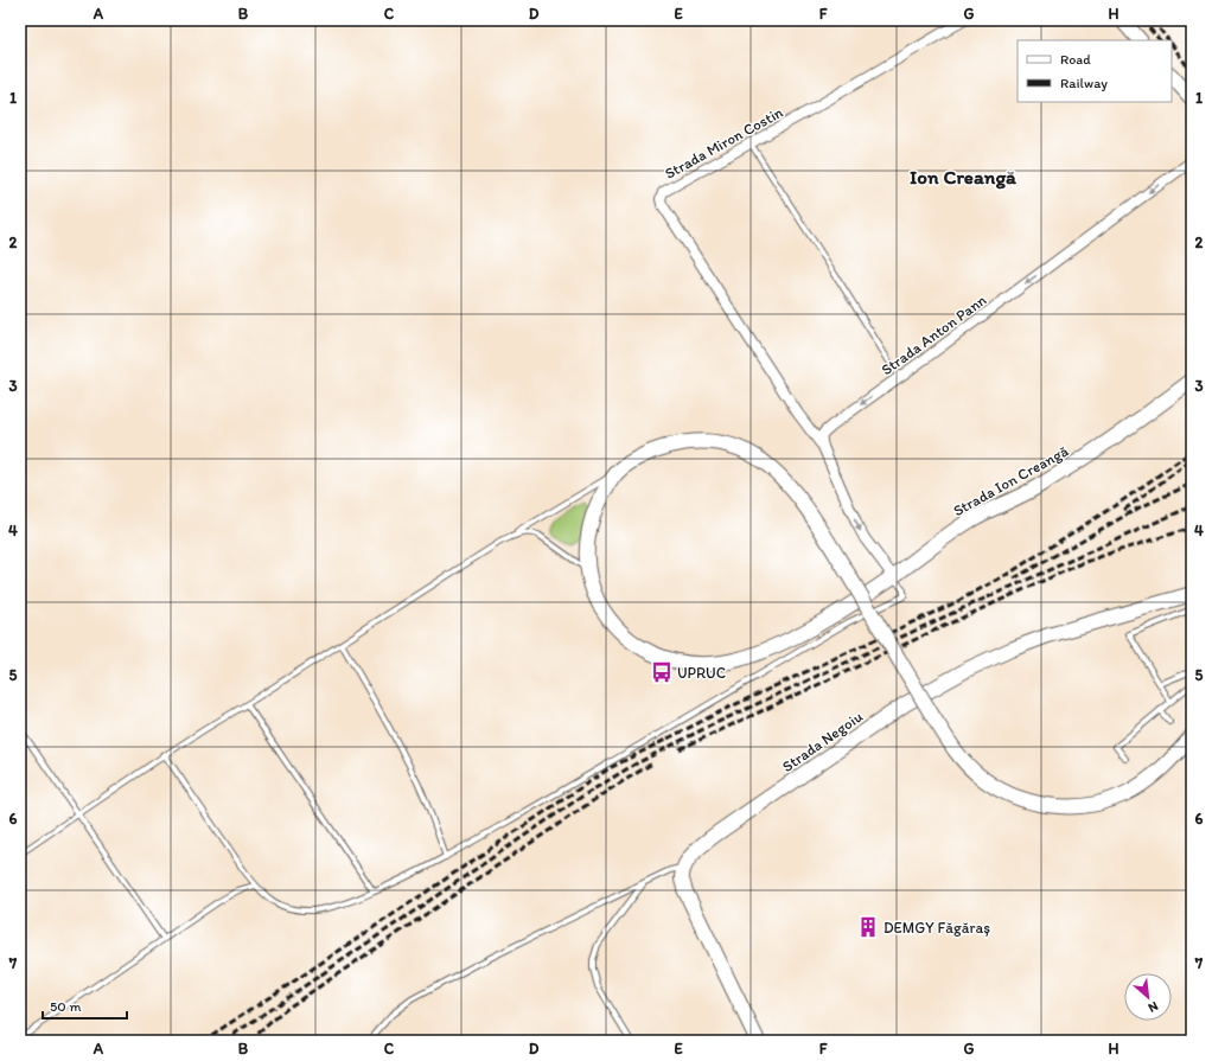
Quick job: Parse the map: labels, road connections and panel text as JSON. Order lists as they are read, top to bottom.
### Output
{
  "streets": {
    "main road": ["Strada Ion Creangă", "Strada Negoiu"],
    "street": ["Strada Miron Costin", "Strada Anton Pann"]
  },
  "crossings": [
    ["Strada Miron Costin", "Strada Anton Pann"]
  ],
  "one_way": ["Strada Anton Pann"],
  "districts": ["Ion Creangă"],
  "places": {
    "bus stop": ["UPRUC"],
    "building": ["DEMGY Făgăraș"]
  },
  "legend": ["Road", "Railway"],
  "scale_bar": "50 m",
  "north": "bottom right",
  "grid": {
    "columns": [
      "A",
      "B",
      "C",
      "D",
      "E",
      "F",
      "G",
      "H"
    ],
    "rows": [
      "1",
      "2",
      "3",
      "4",
      "5",
      "6",
      "7"
    ]
  }
}
